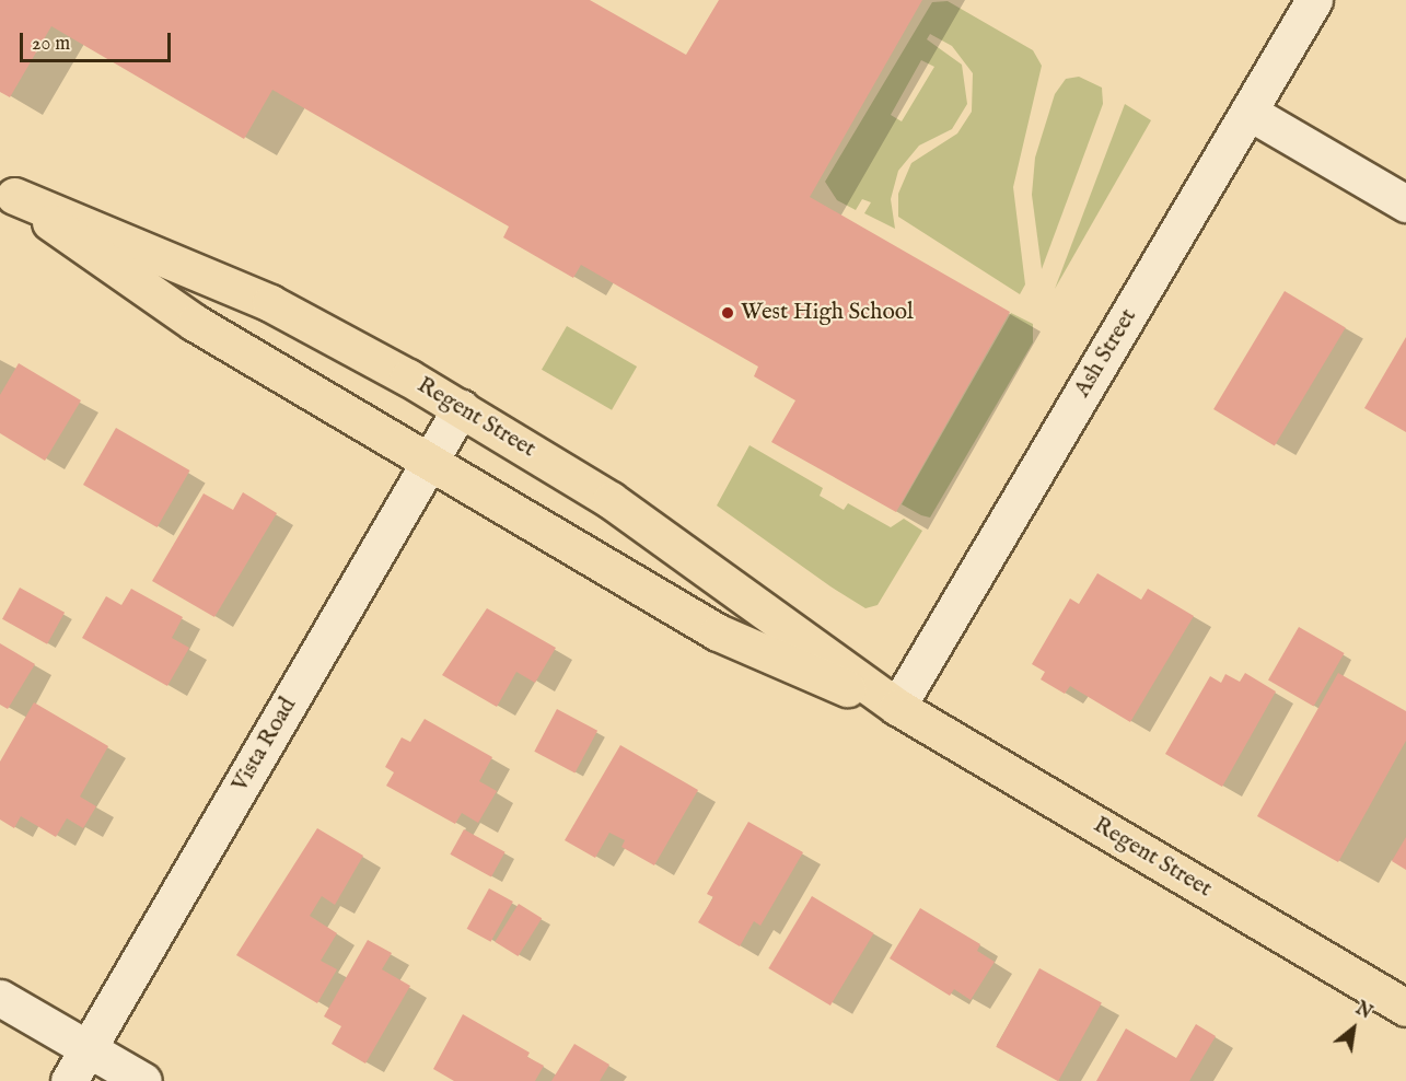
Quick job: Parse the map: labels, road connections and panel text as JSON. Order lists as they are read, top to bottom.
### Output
{
  "streets": {
    "main road": ["Regent Street"],
    "street": ["Ash Street", "Vista Road"]
  },
  "crossings": [
    ["Ash Street", "Regent Street"],
    ["Regent Street", "Vista Road"]
  ],
  "places": ["West High School"],
  "scale_bar": "20 m",
  "north": "top right"
}
